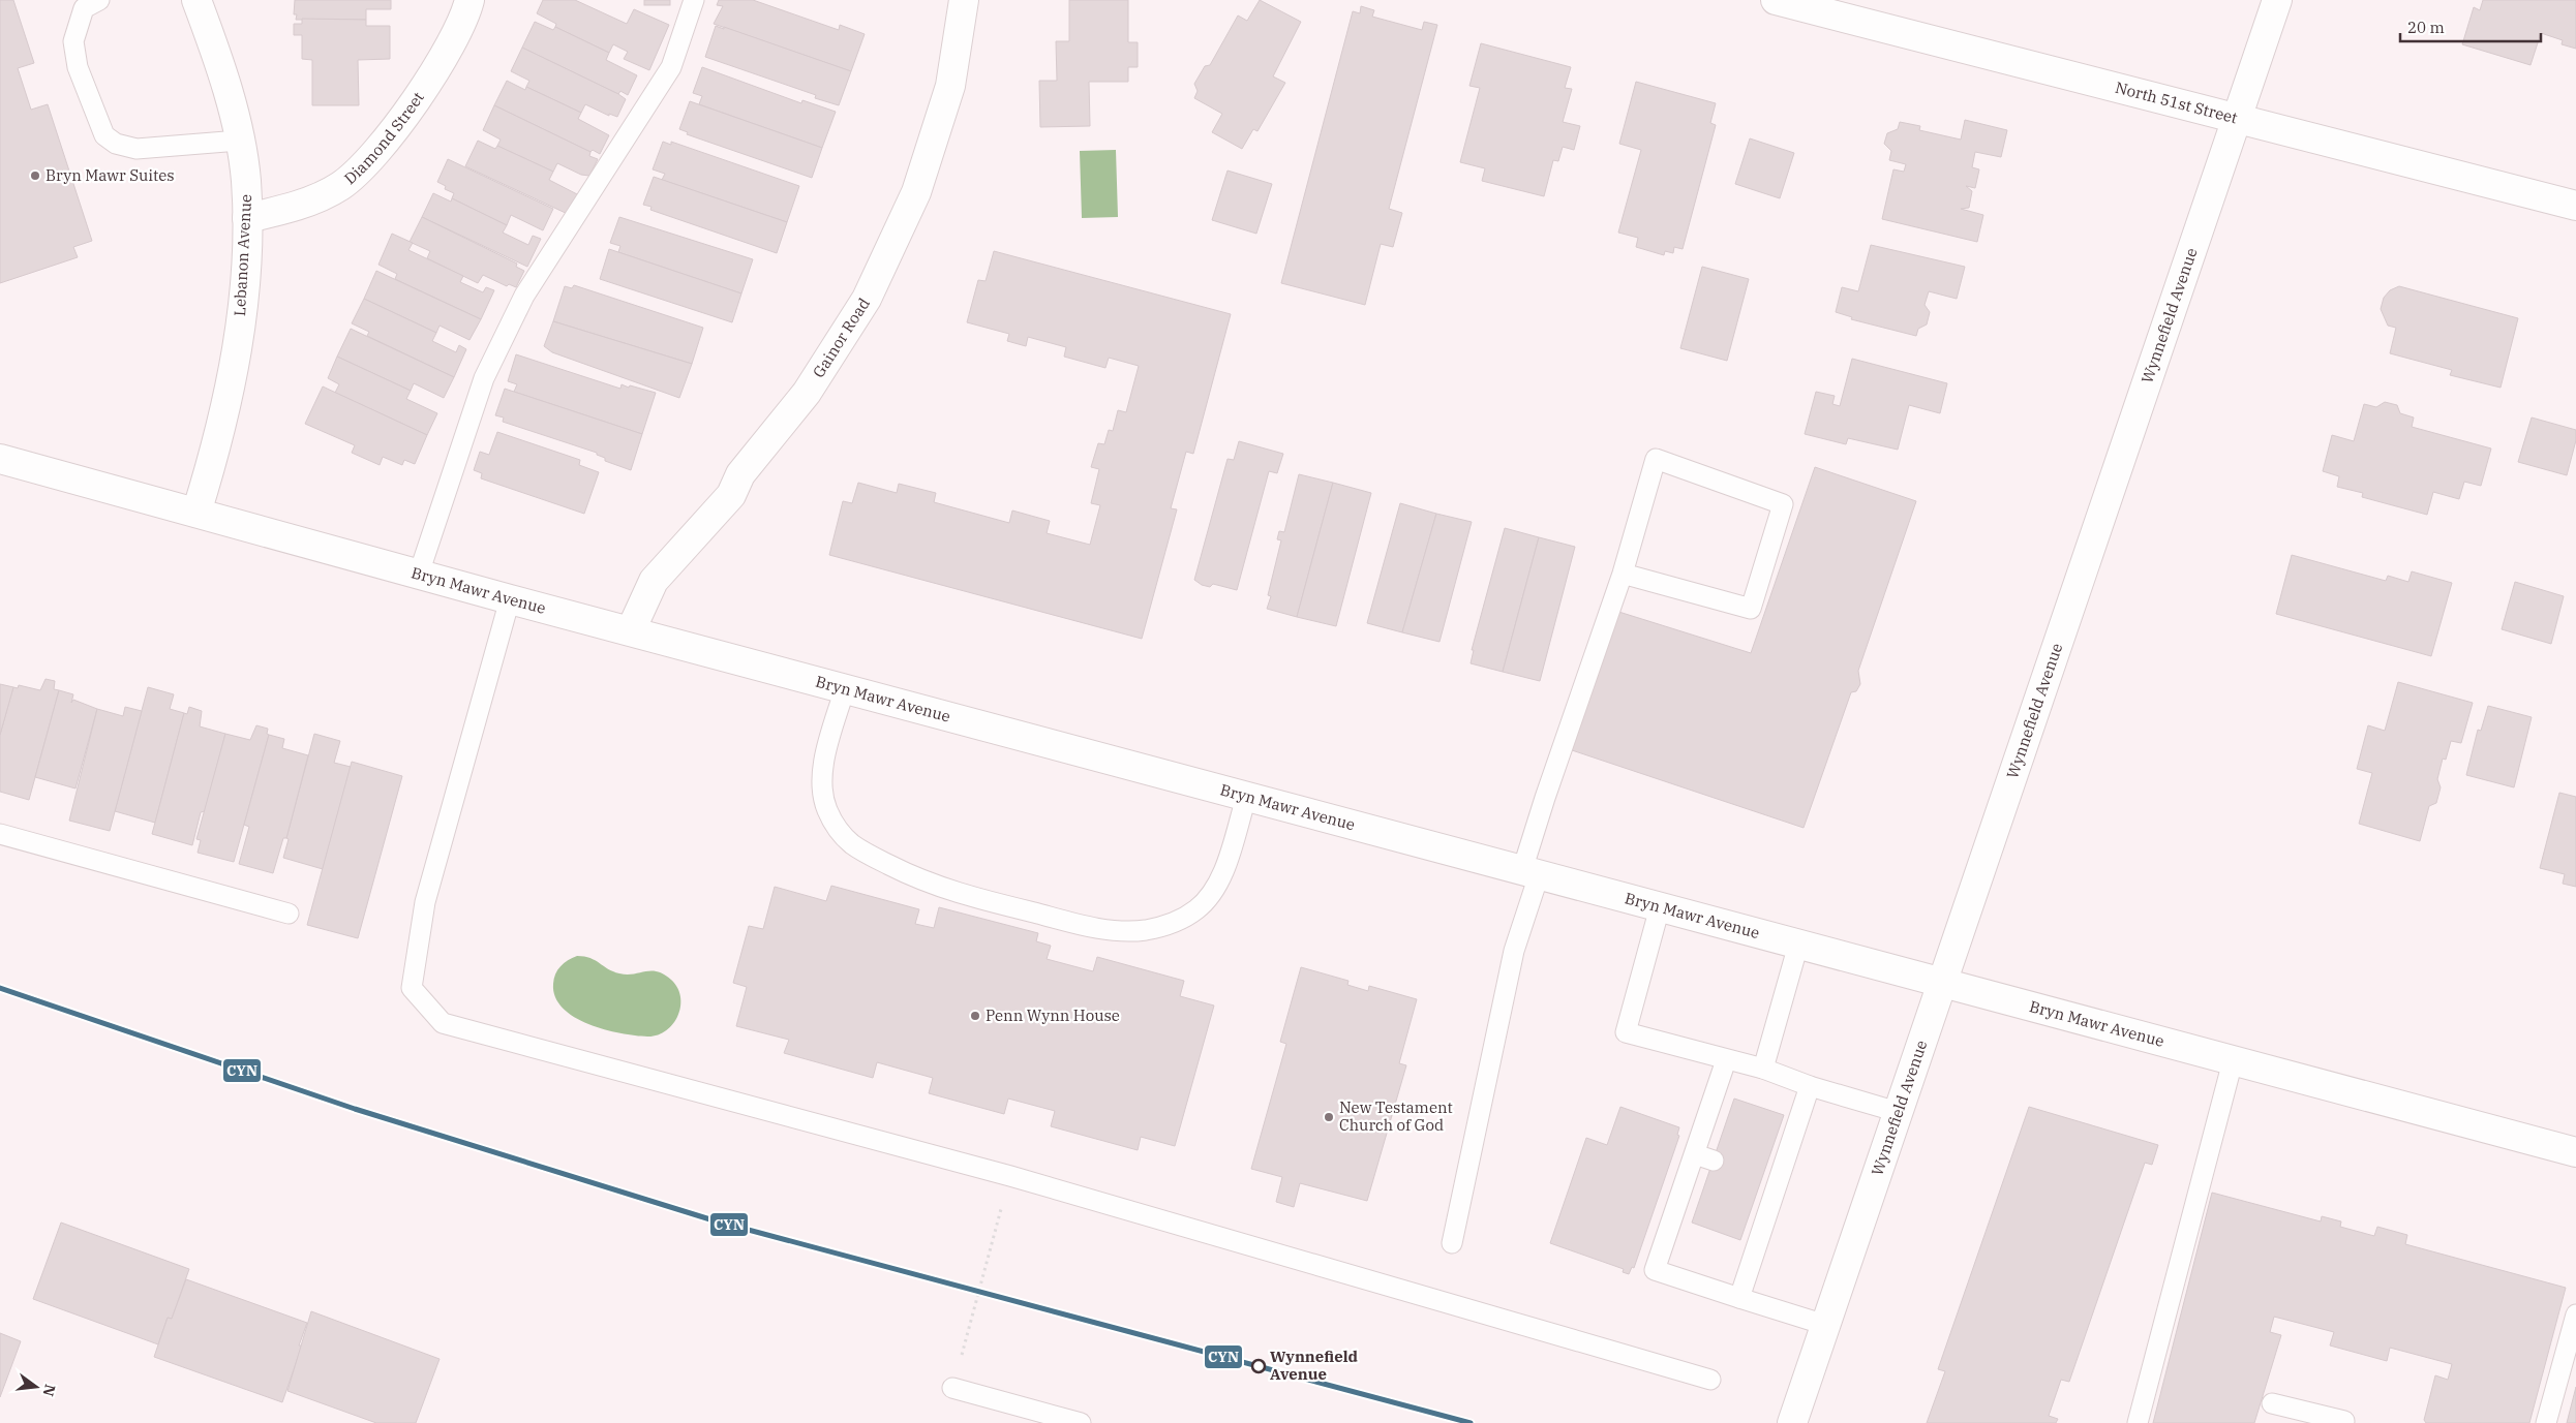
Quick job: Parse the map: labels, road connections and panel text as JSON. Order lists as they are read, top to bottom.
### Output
{
  "streets": {
    "street": [
      "North 51st Street",
      "Diamond Street",
      "Lebanon Avenue",
      "Wynnefield Avenue",
      "Gainor Road",
      "Bryn Mawr Avenue"
    ]
  },
  "crossings": [
    ["North 51st Street", "Wynnefield Avenue"],
    ["Diamond Street", "Lebanon Avenue"],
    ["Lebanon Avenue", "Bryn Mawr Avenue"],
    ["Wynnefield Avenue", "Bryn Mawr Avenue"],
    ["Gainor Road", "Bryn Mawr Avenue"]
  ],
  "places": [
    "Bryn Mawr Suites",
    "Penn Wynn House",
    "New Testament Church of God",
    "Wynnefield Avenue"
  ],
  "lines": ["transit line CYN"],
  "scale_bar": "20 m",
  "north": "right"
}
